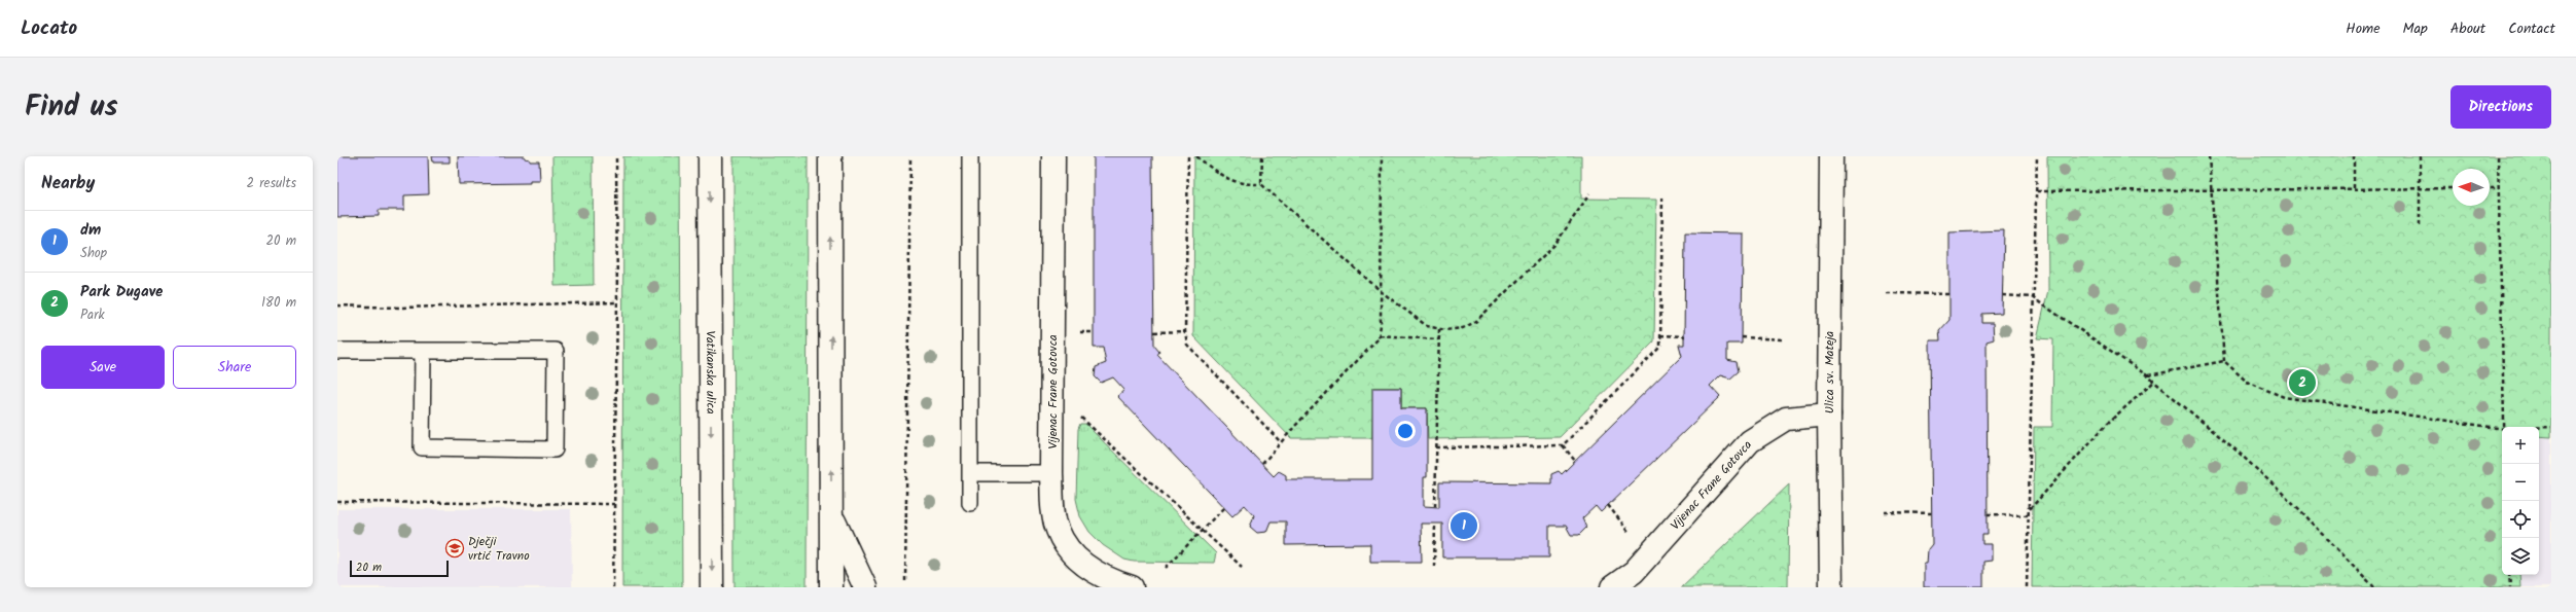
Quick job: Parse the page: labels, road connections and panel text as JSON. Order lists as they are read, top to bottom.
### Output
{
  "streets": {
    "street": ["Vatikanska ulica", "Ulica sv. Mateja", "Vijenac Frane Gotovca"]
  },
  "crossings": [
    ["Ulica sv. Mateja", "Vijenac Frane Gotovca"]
  ],
  "places": {
    "school or university": ["Dječji vrtić Travno"]
  },
  "scale_bar": "20 m",
  "north": "left",
  "page": {
    "header": "Locato",
    "nav": [
      "Home",
      "Map",
      "About",
      "Contact"
    ],
    "title": "Find us",
    "buttons": [
      "Directions",
      ["Save", "Share"]
    ],
    "heading": ["Nearby", "2 results"],
    "list": [
      {
        "mark": "1",
        "name": "dm",
        "note": "Shop",
        "value": "20 m"
      },
      {
        "mark": "2",
        "name": "Park Dugave",
        "note": "Park",
        "value": "180 m"
      }
    ],
    "pins": ["2", "1"],
    "map_buttons": ["+", "−"],
    "scale": "20 m"
  }
}
